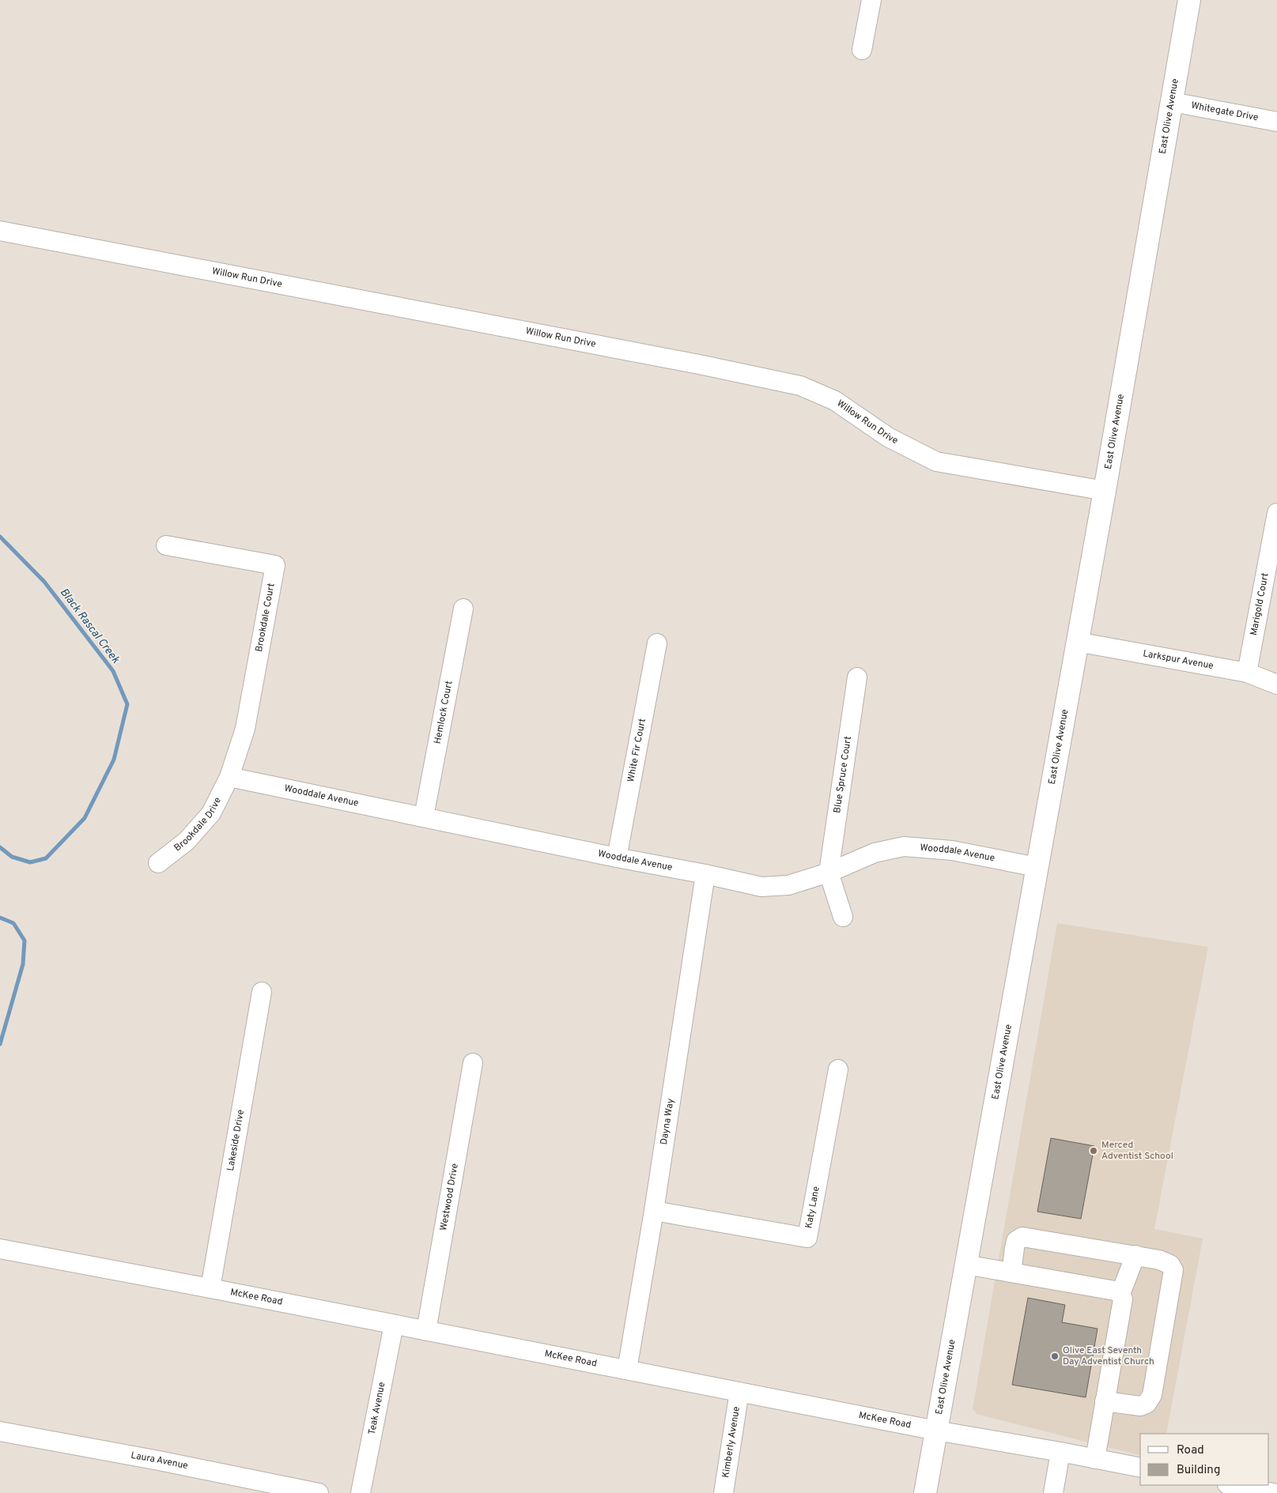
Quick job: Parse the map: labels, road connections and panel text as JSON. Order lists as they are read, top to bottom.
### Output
{
  "streets": {
    "main road": ["East Olive Avenue"],
    "street": [
      "Whitegate Drive",
      "Willow Run Drive",
      "Marigold Court",
      "Brookdale Court",
      "Larkspur Avenue",
      "Hemlock Court",
      "White Fir Court",
      "Blue Spruce Court",
      "Wooddale Avenue",
      "Brookdale Drive",
      "Dayna Way",
      "Lakeside Drive",
      "Westwood Drive",
      "Katy Lane",
      "McKee Road",
      "Teak Avenue",
      "Kimberly Avenue",
      "Laura Avenue"
    ]
  },
  "crossings": [
    ["Whitegate Drive", "East Olive Avenue"],
    ["East Olive Avenue", "Willow Run Drive"],
    ["East Olive Avenue", "Larkspur Avenue"],
    ["East Olive Avenue", "Wooddale Avenue"],
    ["East Olive Avenue", "McKee Road"],
    ["Marigold Court", "Larkspur Avenue"],
    ["Brookdale Court", "Wooddale Avenue"],
    ["Brookdale Court", "Brookdale Drive"],
    ["Hemlock Court", "Wooddale Avenue"],
    ["White Fir Court", "Wooddale Avenue"],
    ["Blue Spruce Court", "Wooddale Avenue"],
    ["Wooddale Avenue", "Brookdale Drive"],
    ["Wooddale Avenue", "Dayna Way"],
    ["Dayna Way", "Katy Lane"],
    ["Dayna Way", "McKee Road"],
    ["Lakeside Drive", "McKee Road"],
    ["Westwood Drive", "McKee Road"],
    ["McKee Road", "Teak Avenue"],
    ["McKee Road", "Kimberly Avenue"]
  ],
  "water": ["Black Rascal Creek"],
  "places": ["Merced Adventist School", "Olive East Seventh Day Adventist Church"],
  "legend": ["Road", "Building"]
}
